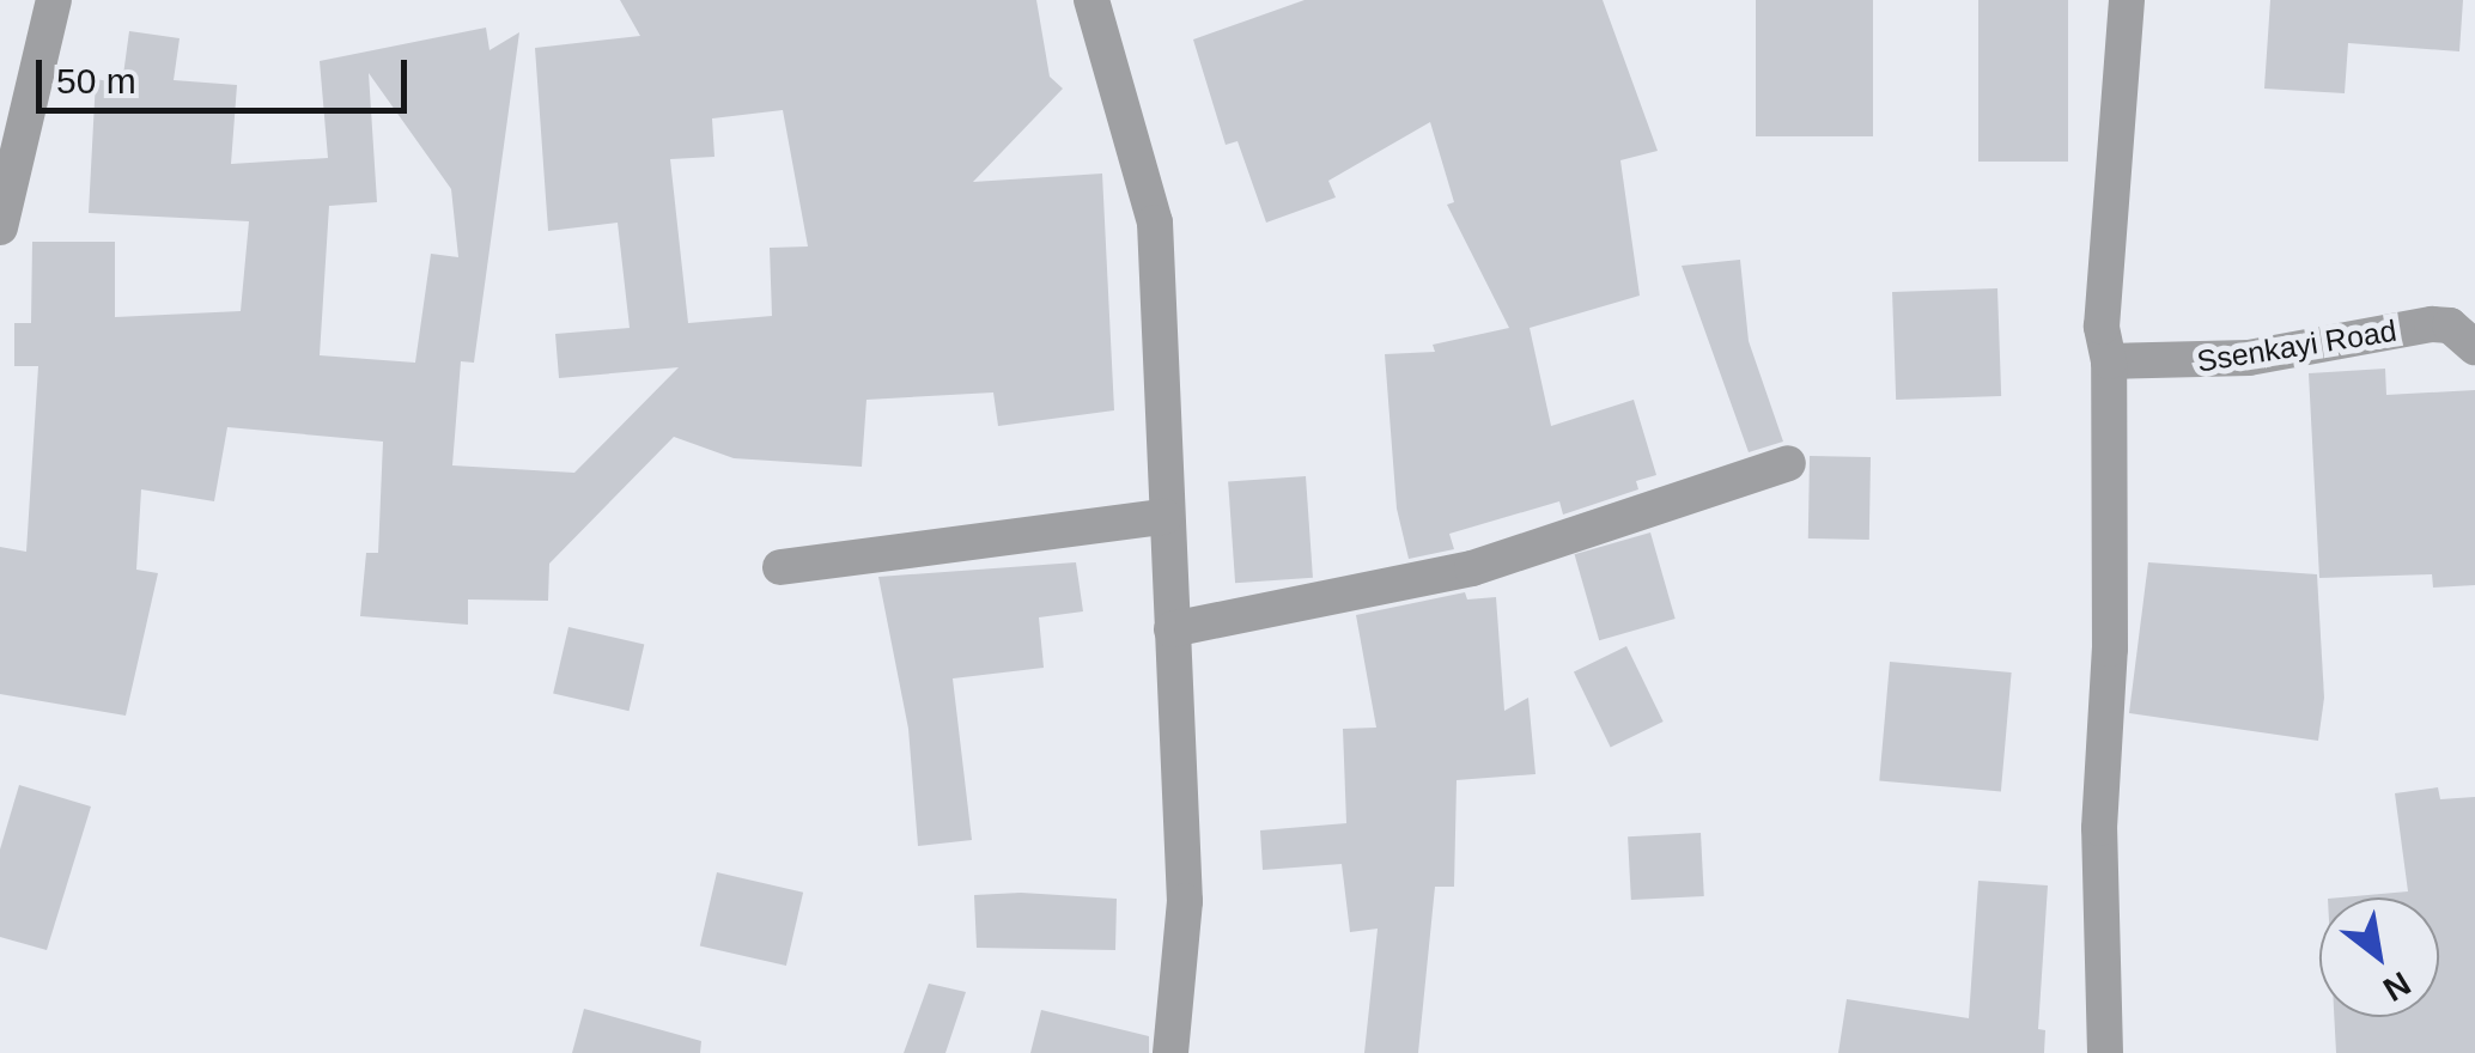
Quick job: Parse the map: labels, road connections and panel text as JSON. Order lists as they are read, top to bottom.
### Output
{
  "streets": {
    "street": ["Ssenkayi Road"]
  },
  "scale_bar": "50 m",
  "north": "bottom right"
}
